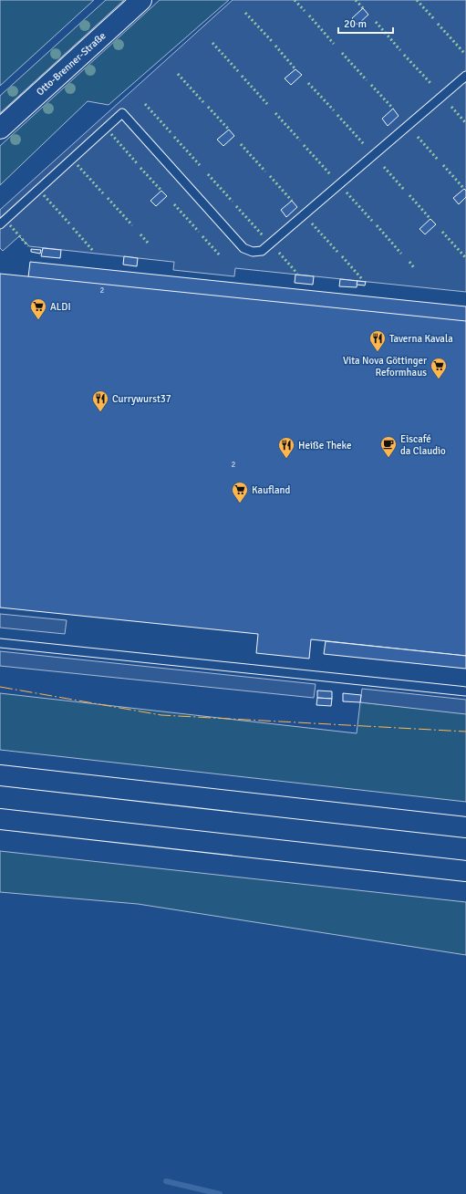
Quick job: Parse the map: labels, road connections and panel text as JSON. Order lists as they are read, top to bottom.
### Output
{
  "streets": {
    "main road": ["Otto-Brenner-Straße"]
  },
  "places": {
    "supermarket": ["ALDI", "Vita Nova Göttinger Reformhaus", "Kaufland"],
    "restaurant": ["Taverna Kavala", "Currywurst37", "Heiße Theke"],
    "cafe": ["Eiscafé da Claudio"]
  },
  "house_numbers": ["2", "2"],
  "scale_bar": "20 m"
}
